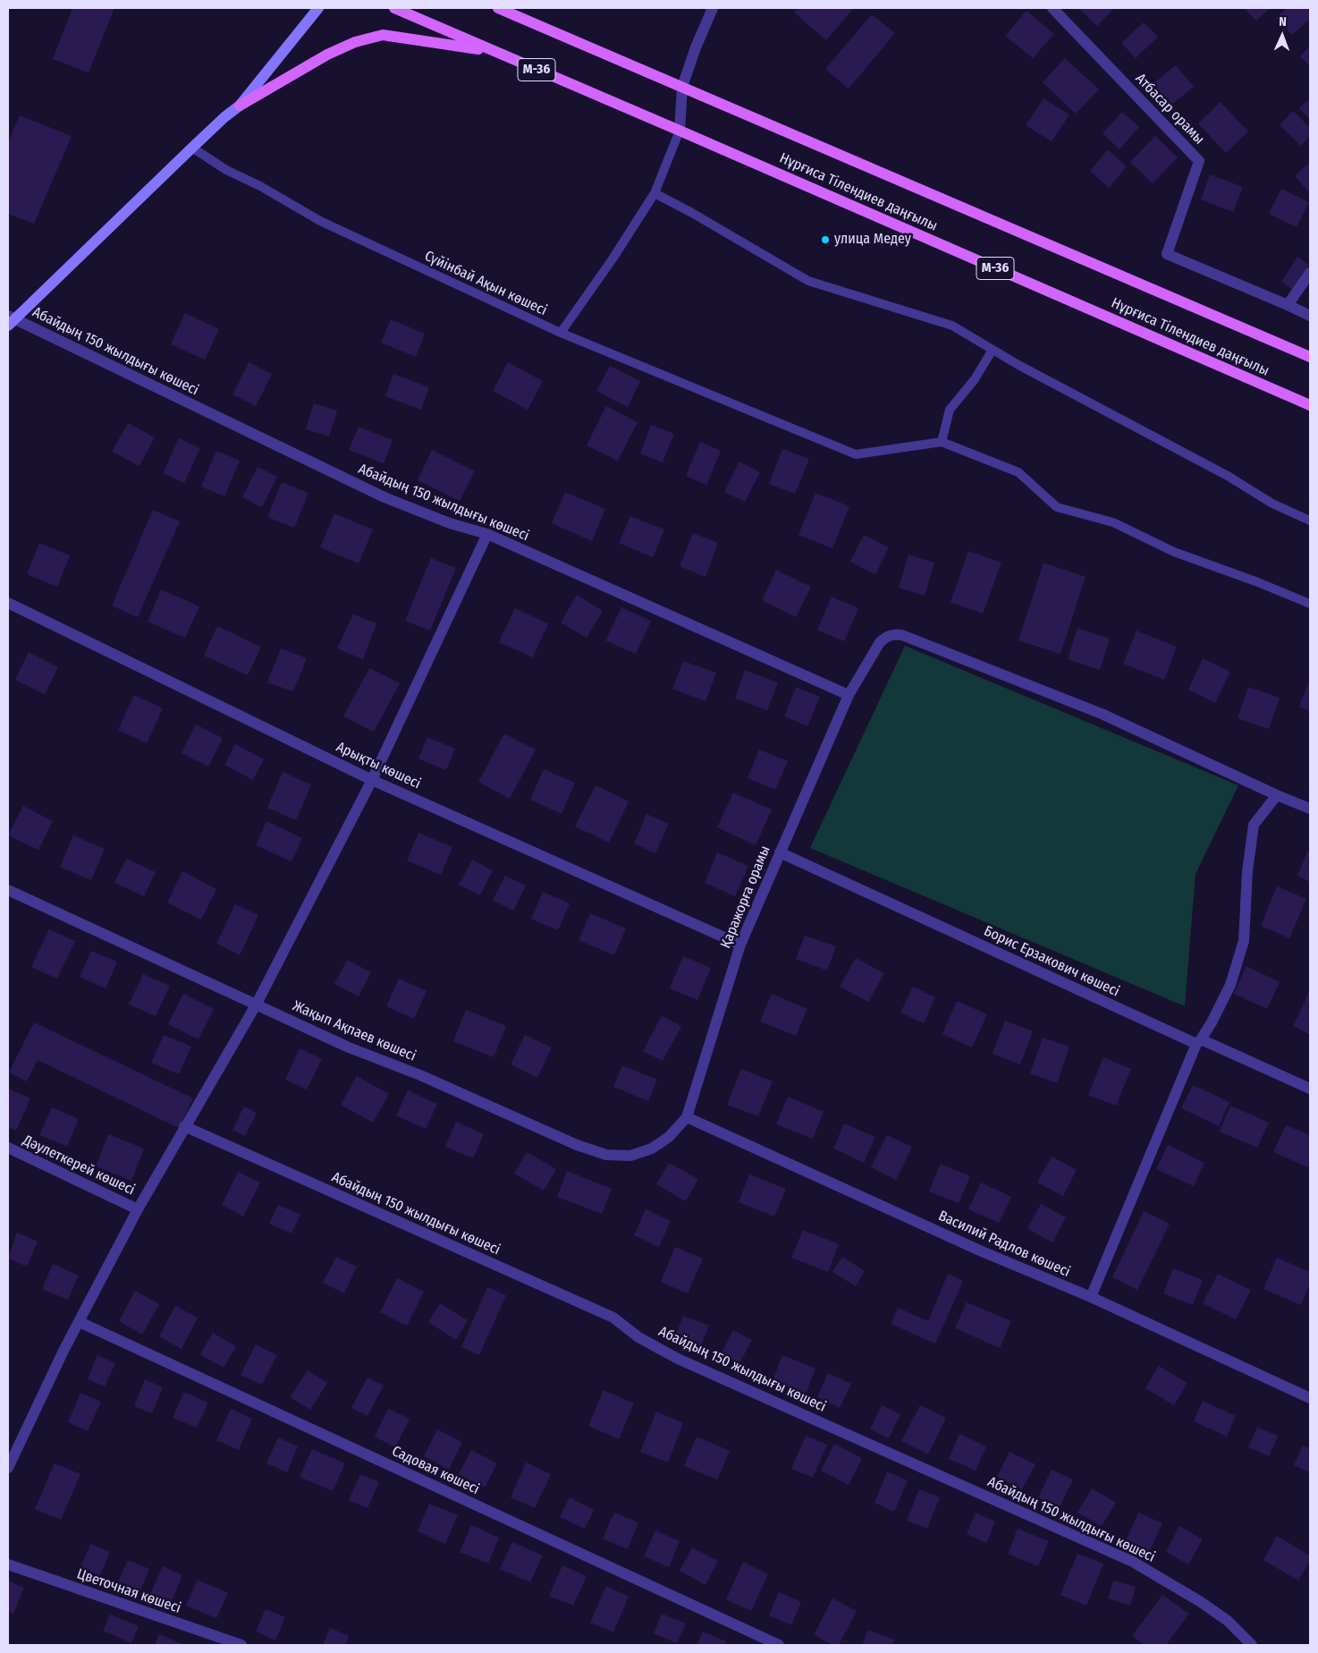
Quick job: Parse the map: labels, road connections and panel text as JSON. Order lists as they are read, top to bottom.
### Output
{
  "streets": {
    "main road": ["M-36", "Нұрғиса Тілендиев даңғылы"],
    "street": [
      "Атбасар орамы",
      "Абайдың 150 жылдығы көшесі",
      "Арықты көшесі",
      "Қаражорға орамы",
      "Борис Ерзакович көшесі",
      "Жақып Ақпаев көшесі",
      "Дәулеткерей көшесі",
      "Василий Радлов көшесі",
      "Садовая көшесі",
      "Цветочная көшесі"
    ],
    "lane": ["Сүйінбай Ақын көшесі"]
  },
  "crossings": [
    ["Абайдың 150 жылдығы көшесі", "Қаражорға орамы"],
    ["Арықты көшесі", "Қаражорға орамы"],
    ["Қаражорға орамы", "Борис Ерзакович көшесі"],
    ["Қаражорға орамы", "Жақып Ақпаев көшесі"],
    ["Қаражорға орамы", "Василий Радлов көшесі"],
    ["Жақып Ақпаев көшесі", "Василий Радлов көшесі"]
  ],
  "places": ["улица Медеу"],
  "north": "top"
}
